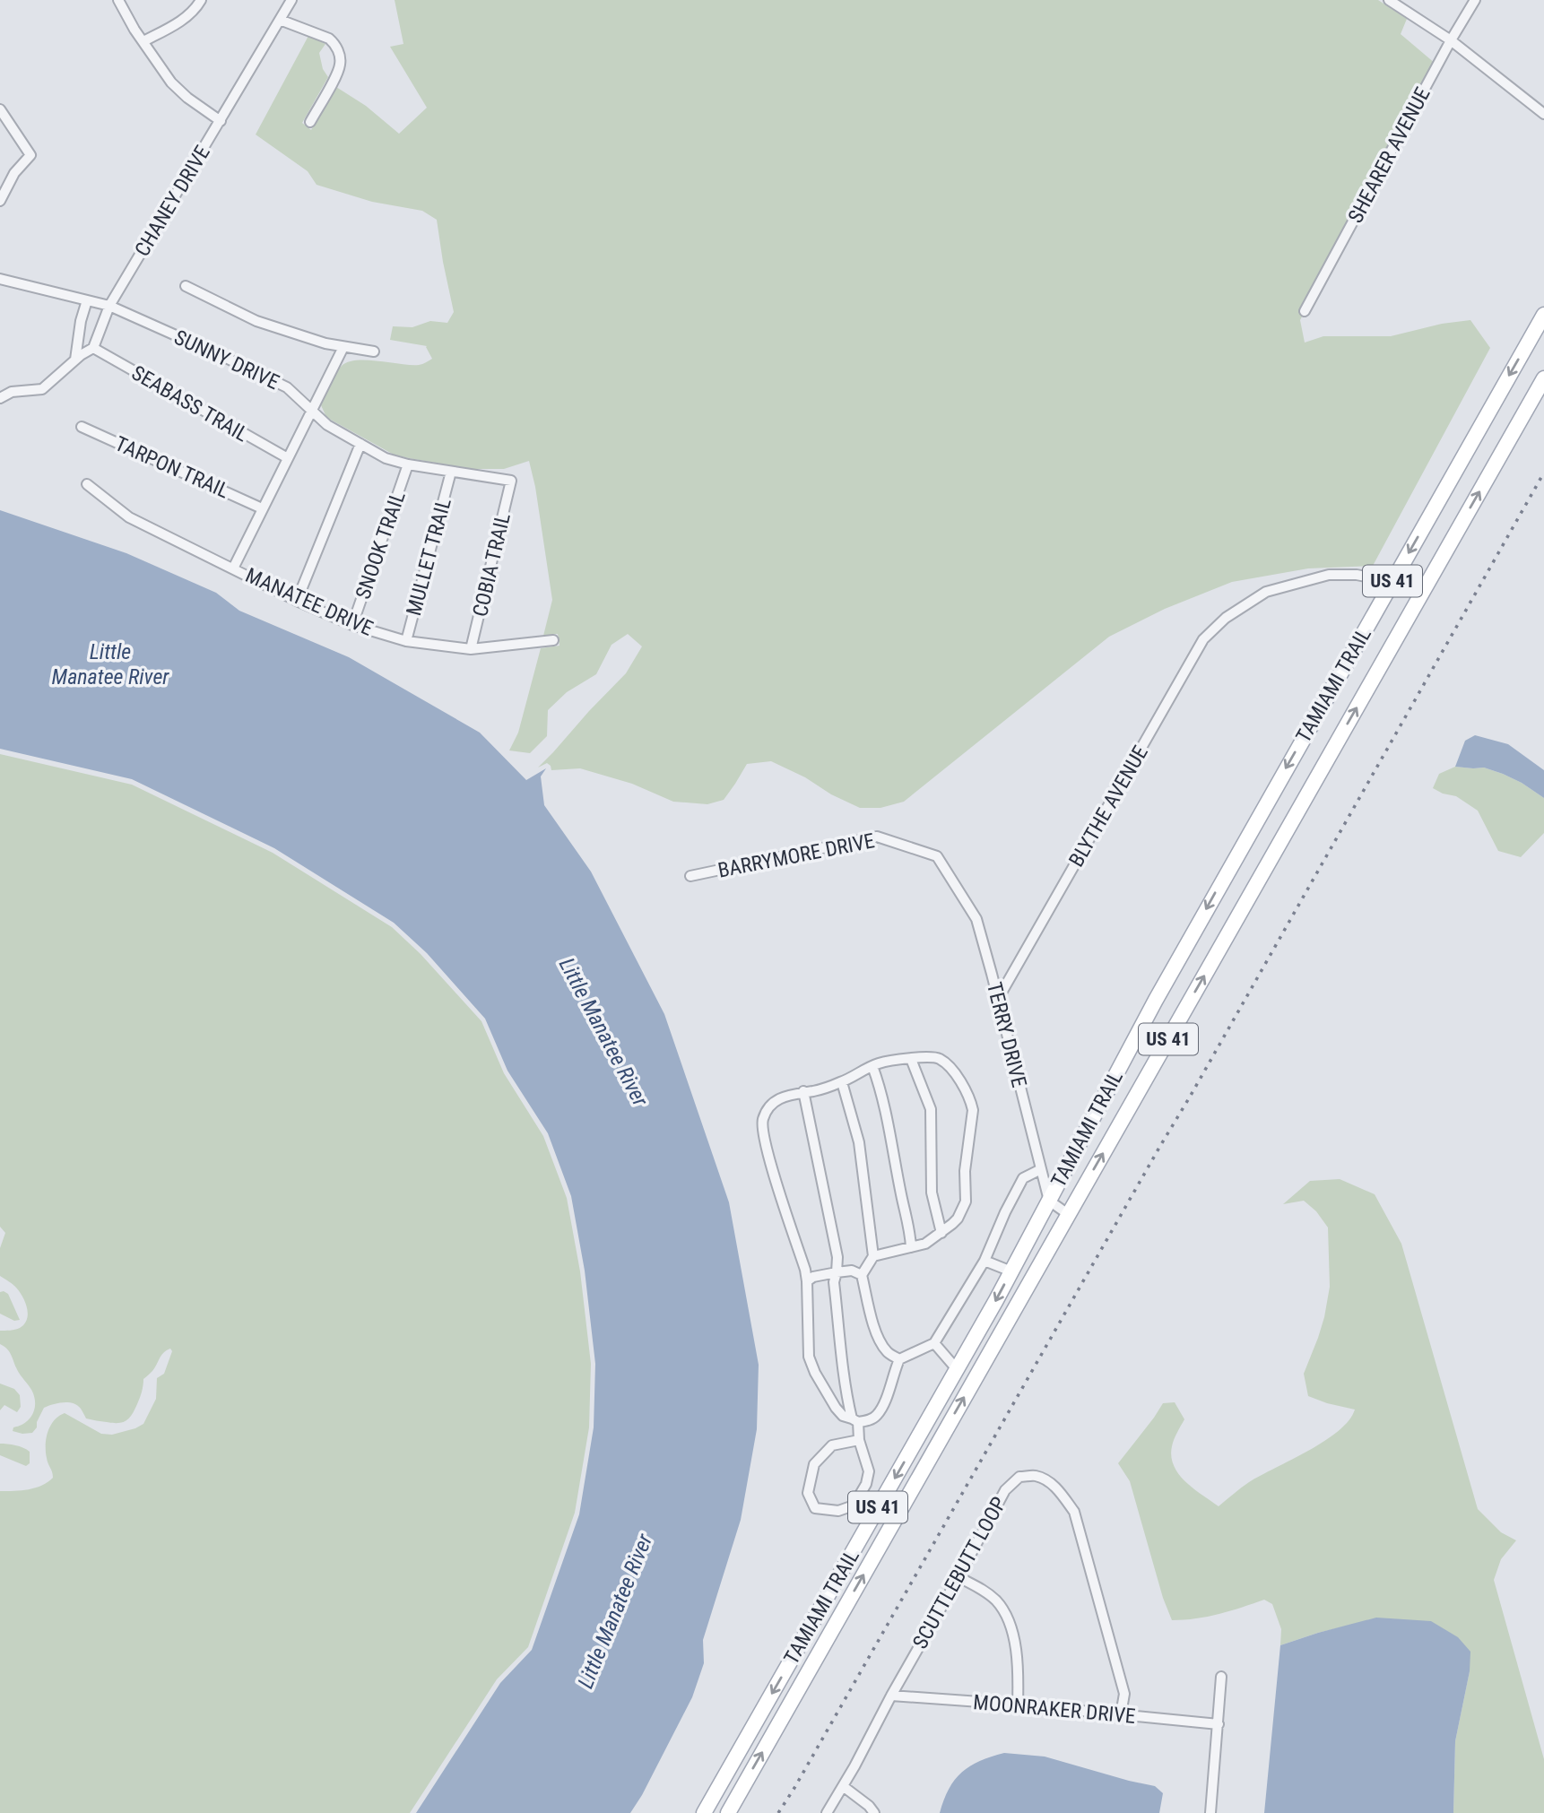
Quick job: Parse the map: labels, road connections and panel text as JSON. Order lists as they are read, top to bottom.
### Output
{
  "streets": {
    "main road": ["US 41", "TAMIAMI TRAIL"],
    "street": [
      "SHEARER AVENUE",
      "CHANEY DRIVE",
      "SUNNY DRIVE",
      "SEABASS TRAIL",
      "TARPON TRAIL",
      "SNOOK TRAIL",
      "MULLET TRAIL",
      "COBIA TRAIL",
      "MANATEE DRIVE",
      "BLYTHE AVENUE",
      "BARRYMORE DRIVE",
      "TERRY DRIVE",
      "SCUTTLEBUTT LOOP",
      "MOONRAKER DRIVE"
    ]
  },
  "crossings": [
    ["CHANEY DRIVE", "SUNNY DRIVE"],
    ["CHANEY DRIVE", "SEABASS TRAIL"],
    ["SUNNY DRIVE", "SNOOK TRAIL"],
    ["SUNNY DRIVE", "MULLET TRAIL"],
    ["SUNNY DRIVE", "COBIA TRAIL"],
    ["SNOOK TRAIL", "MANATEE DRIVE"],
    ["MULLET TRAIL", "MANATEE DRIVE"],
    ["COBIA TRAIL", "MANATEE DRIVE"],
    ["TAMIAMI TRAIL", "BLYTHE AVENUE"],
    ["TAMIAMI TRAIL", "TERRY DRIVE"],
    ["BLYTHE AVENUE", "TERRY DRIVE"],
    ["BARRYMORE DRIVE", "TERRY DRIVE"],
    ["SCUTTLEBUTT LOOP", "MOONRAKER DRIVE"]
  ],
  "water": ["Little Manatee River"]
}
